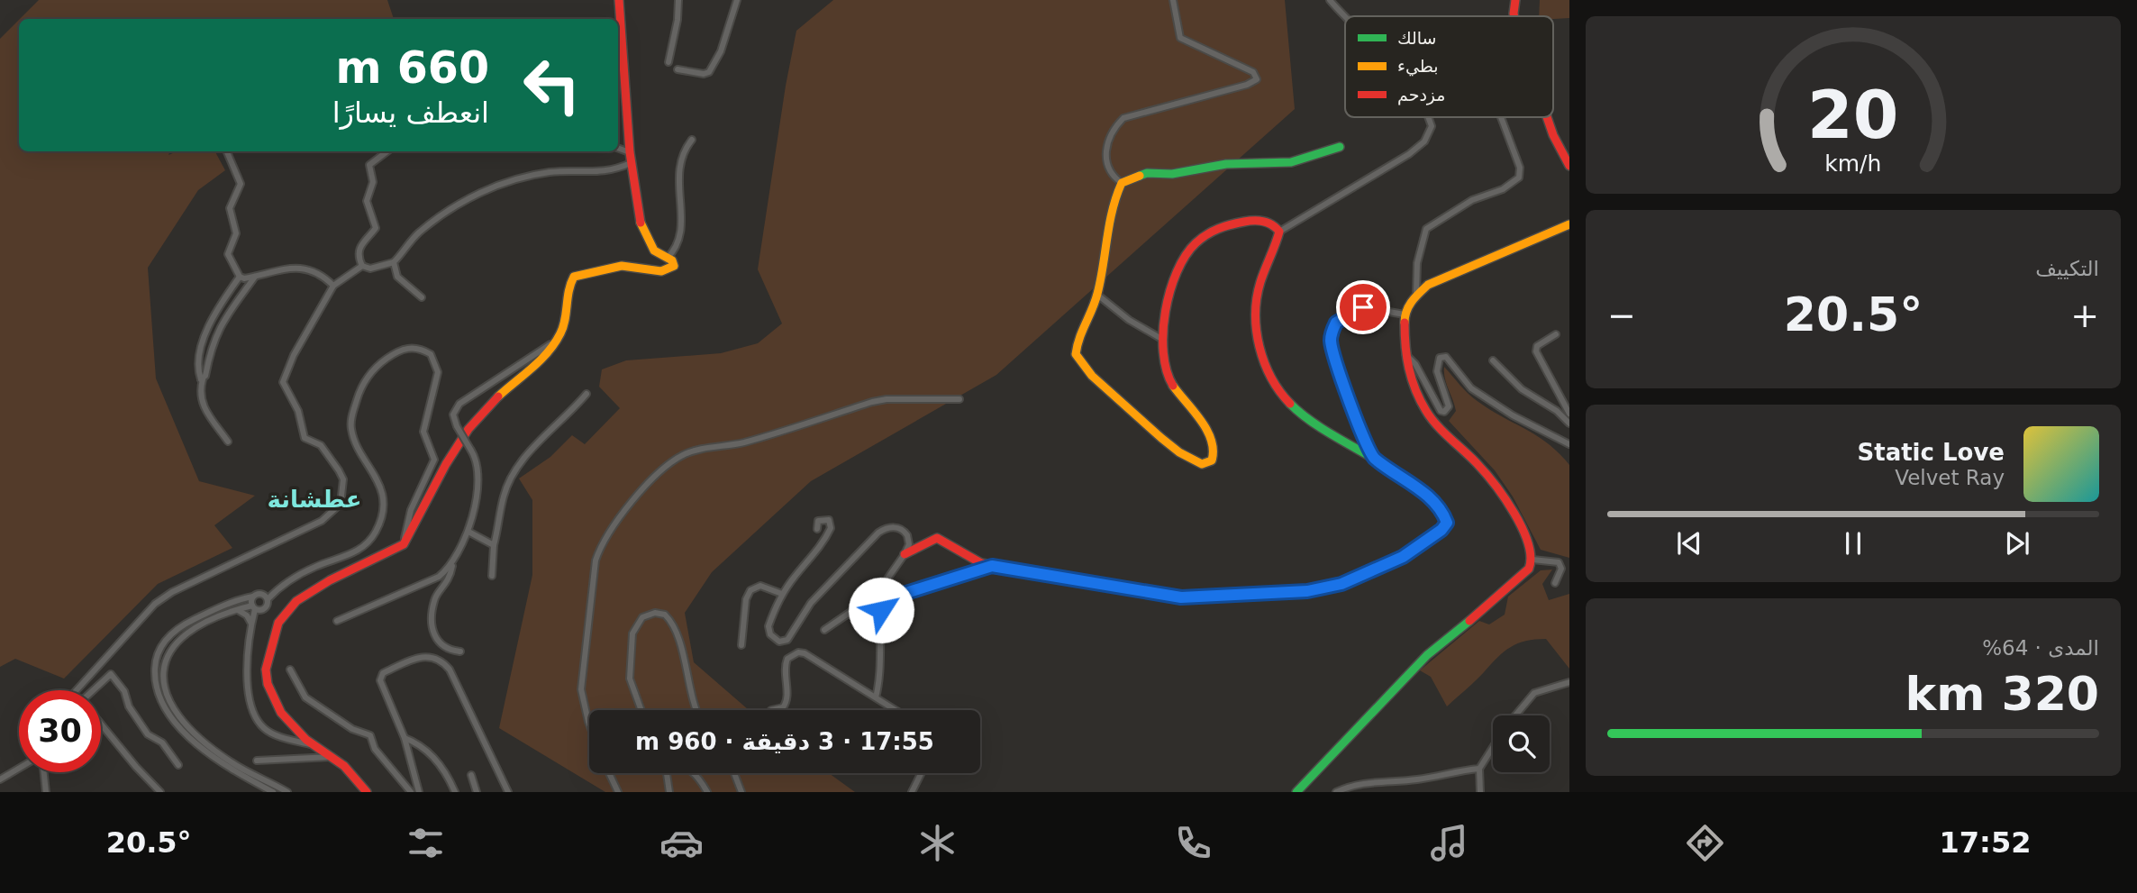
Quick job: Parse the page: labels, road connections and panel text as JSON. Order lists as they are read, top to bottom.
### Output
{
  "districts": ["عطشانة"],
  "legend": ["سالك", "بطيء", "مزدحم"],
  "page": {
    "turn": ["660 m", "انعطف يسارًا"],
    "tile": [
      "التكييف",
      ["المدى · 64%", "320 km"]
    ],
    "heat": ["−", "20.5°", "+"],
    "song": ["Static Love", "Velvet Ray"],
    "limit": "30",
    "trip": "17:55 · 3 دقيقة · 960 m",
    "tabs": ["17:52", "20.5°"],
    "gauge": ["20", "km/h"]
  }
}
